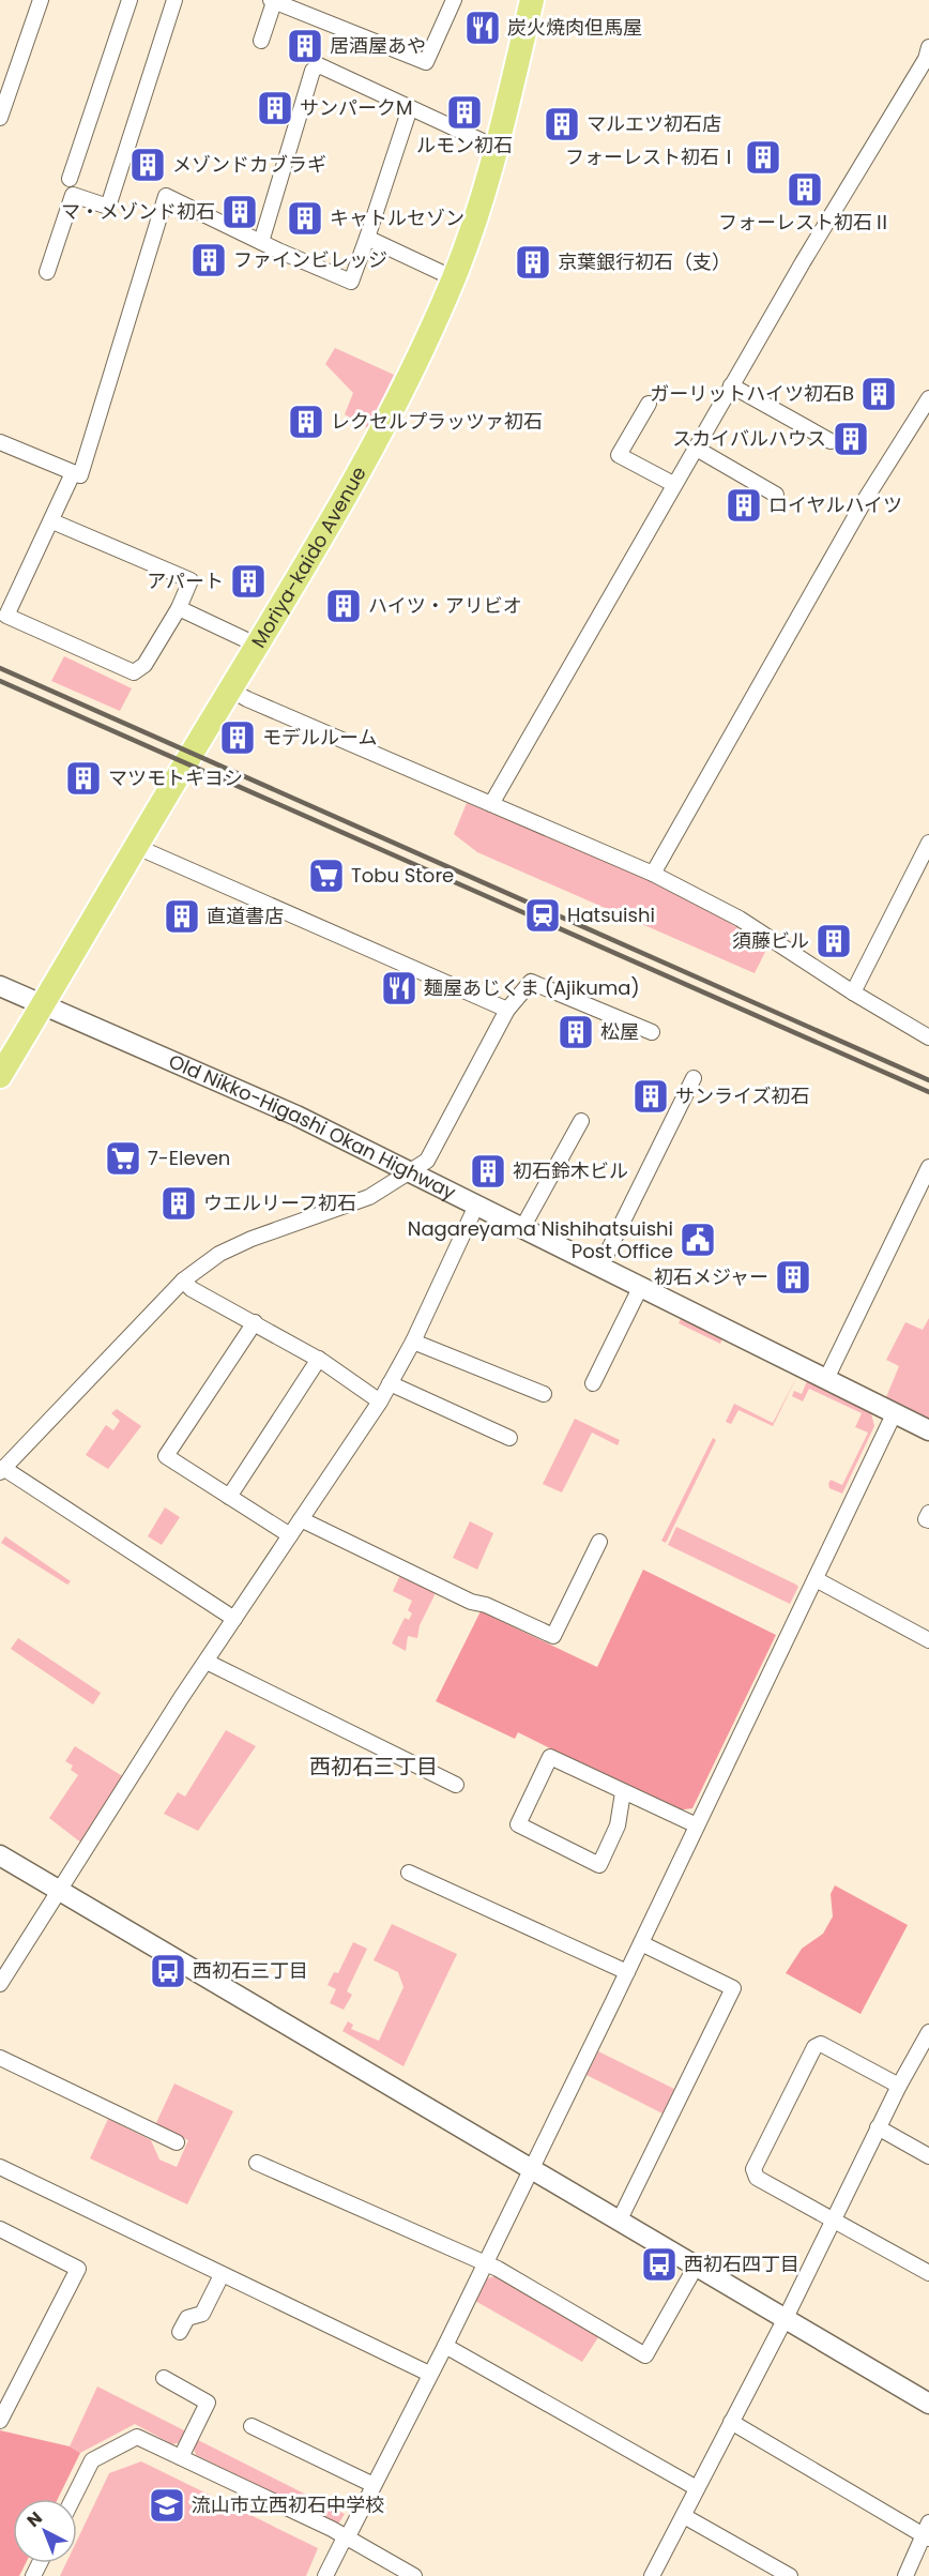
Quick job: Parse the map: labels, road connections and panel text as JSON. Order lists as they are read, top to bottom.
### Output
{
  "streets": {
    "main road": ["Moriya-kaido Avenue"],
    "street": ["Old Nikko-Higashi Okan Highway"]
  },
  "crossings": [
    ["Moriya-kaido Avenue", "Old Nikko-Higashi Okan Highway"]
  ],
  "districts": ["西初石三丁目"],
  "places": {
    "restaurant": ["炭火焼肉但馬屋", "麺屋あじくま (Ajikuma)"],
    "building": [
      "居酒屋あや",
      "サンパークM",
      "ルモン初石",
      "マルエツ初石店",
      "フォーレスト初石Ⅰ",
      "メゾンドカブラギ",
      "フォーレスト初石Ⅱ",
      "マ・メゾンド初石",
      "キャトルセゾン",
      "ファインビレッジ",
      "京葉銀行初石（支）",
      "ガーリットハイツ初石B",
      "レクセルプラッツァ初石",
      "スカイバルハウス",
      "ロイヤルハイツ",
      "アパート",
      "ハイツ・アリビオ",
      "モデルルーム",
      "マツモトキヨシ",
      "直道書店",
      "須藤ビル",
      "松屋",
      "サンライズ初石",
      "初石鈴木ビル",
      "ウエルリーフ初石",
      "初石メジャー"
    ],
    "supermarket": ["Tobu Store", "7-Eleven"],
    "station": ["Hatsuishi"],
    "public building": ["Nagareyama Nishihatsuishi Post Office"],
    "bus stop": ["西初石三丁目", "西初石四丁目"],
    "school or university": ["流山市立西初石中学校"]
  },
  "north": "top left"
}
